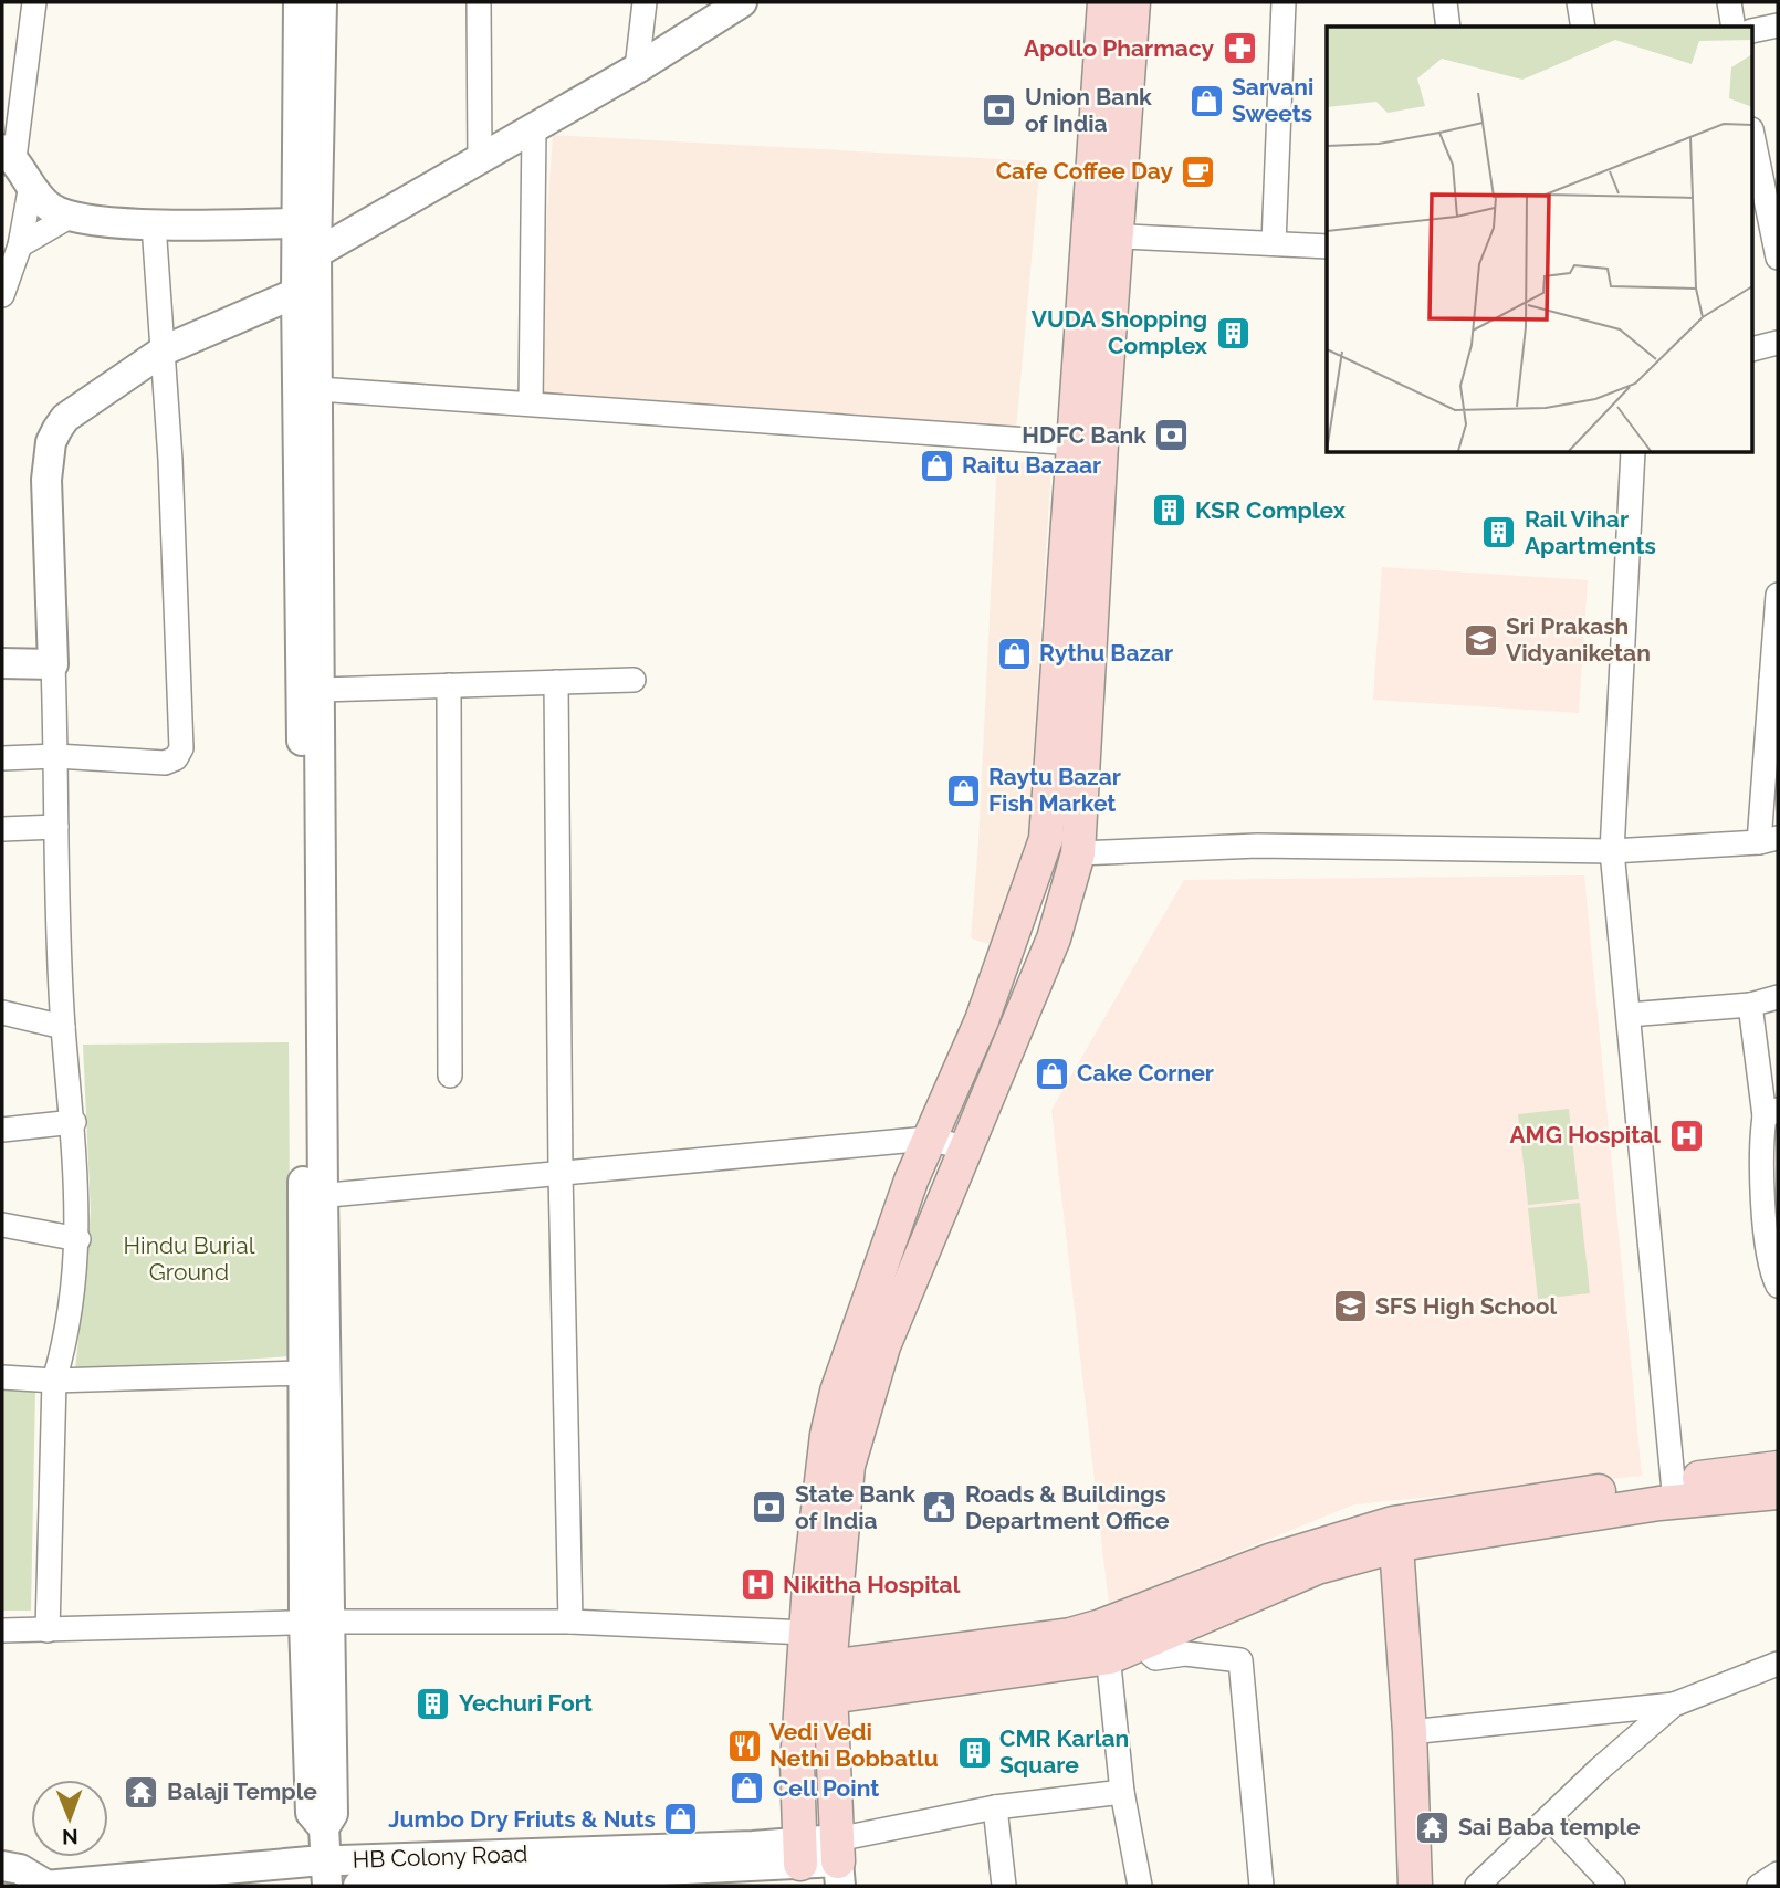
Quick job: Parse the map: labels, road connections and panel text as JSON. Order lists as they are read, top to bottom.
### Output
{
  "streets": {
    "street": ["HB Colony Road"]
  },
  "parks": ["Hindu Burial Ground"],
  "places": {
    "pharmacy": ["Apollo Pharmacy"],
    "shop": [
      "Sarvani Sweets",
      "Raitu Bazaar",
      "Rythu Bazar",
      "Raytu Bazar Fish Market",
      "Cake Corner",
      "Cell Point",
      "Jumbo Dry Friuts & Nuts"
    ],
    "bank": ["Union Bank of India", "HDFC Bank", "State Bank of India"],
    "cafe": ["Cafe Coffee Day"],
    "building": [
      "VUDA Shopping Complex",
      "KSR Complex",
      "Rail Vihar Apartments",
      "Yechuri Fort",
      "CMR Karlan Square"
    ],
    "school or university": ["Sri Prakash Vidyaniketan", "SFS High School"],
    "hospital": ["AMG Hospital", "Nikitha Hospital"],
    "public building": ["Roads & Buildings Department Office"],
    "restaurant": ["Vedi Vedi Nethi Bobbatlu"],
    "temple": ["Balaji Temple", "Sai Baba temple"]
  },
  "north": "bottom"
}
